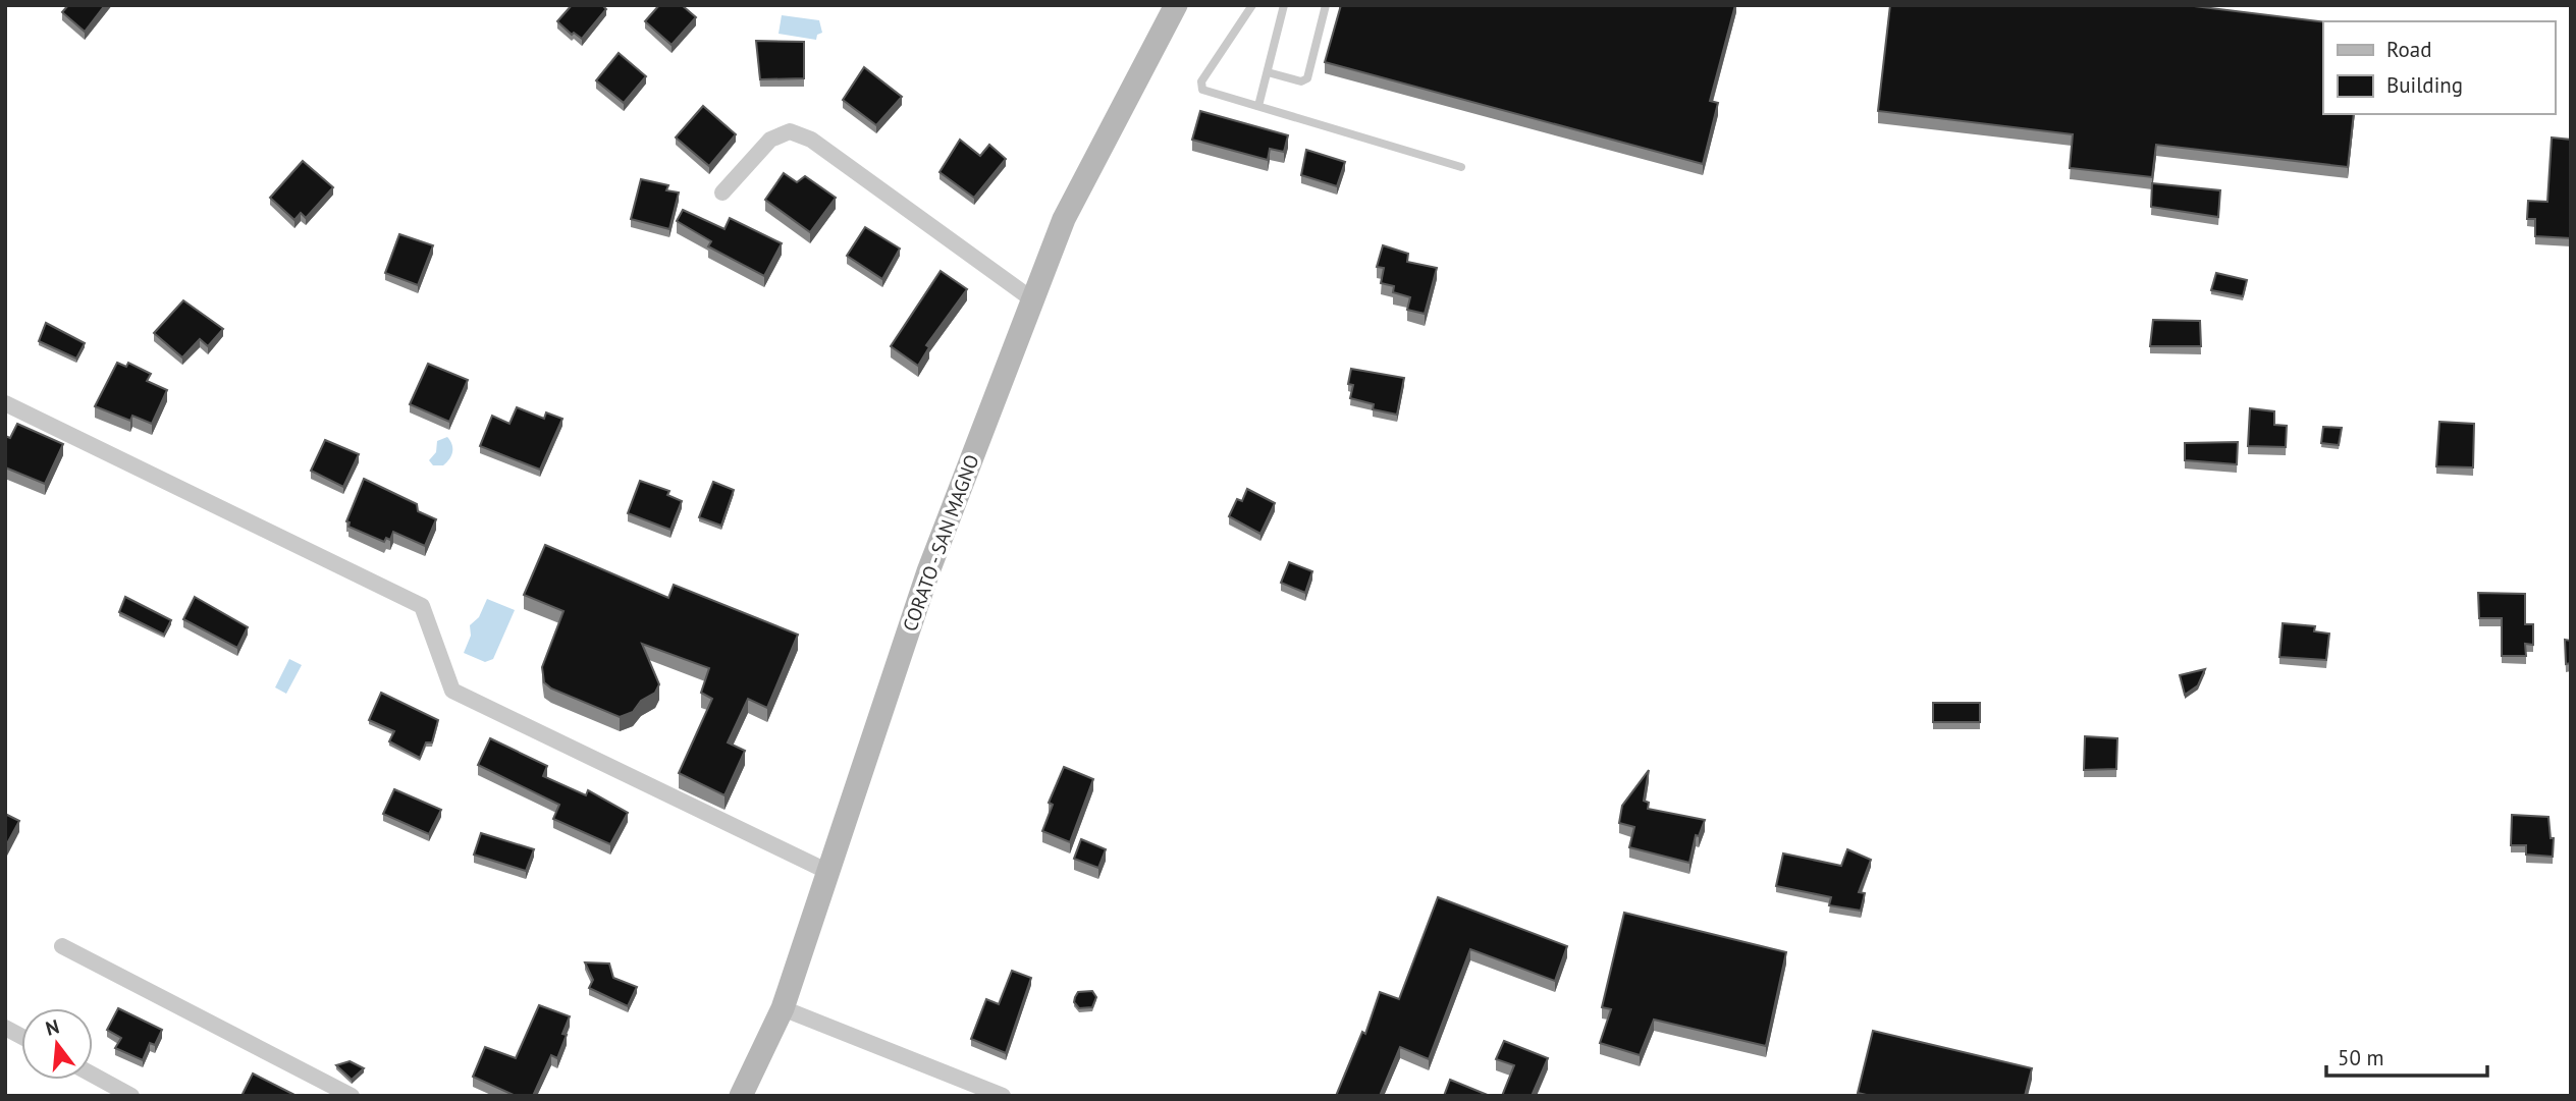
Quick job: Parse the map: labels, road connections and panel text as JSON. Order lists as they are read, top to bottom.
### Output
{
  "streets": {
    "main road": ["CORATO - SAN MAGNO"]
  },
  "legend": ["Road", "Building"],
  "scale_bar": "50 m",
  "north": "top"
}
